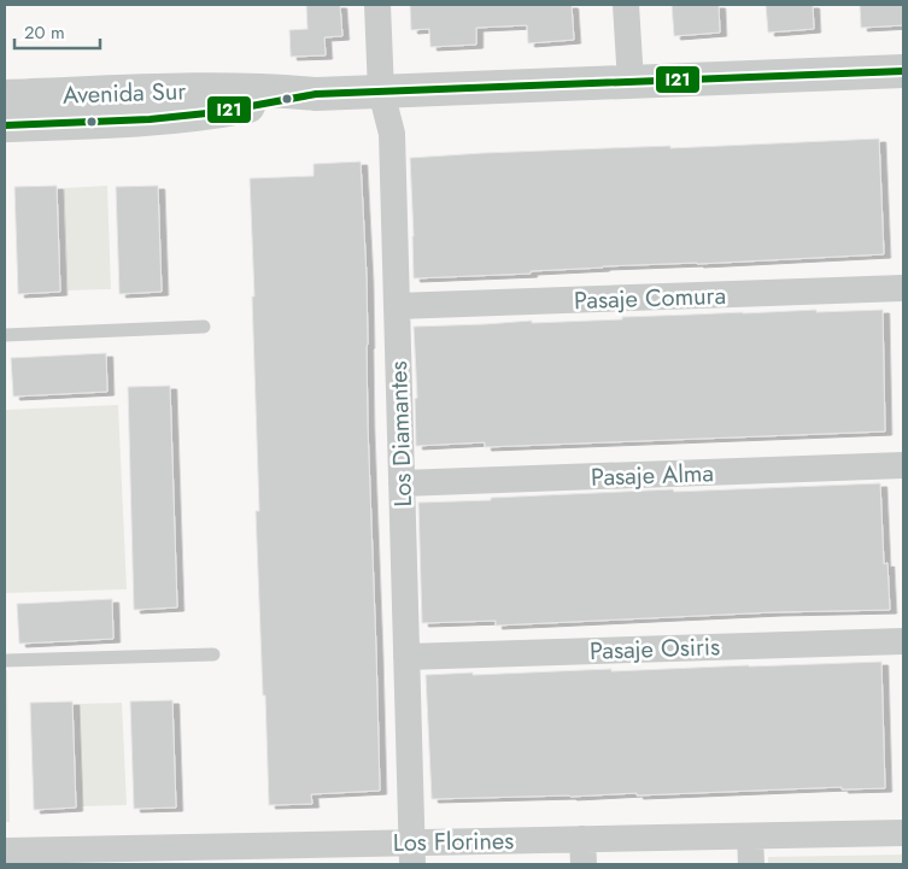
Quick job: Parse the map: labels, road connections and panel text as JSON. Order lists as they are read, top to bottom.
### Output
{
  "streets": {
    "street": [
      "Avenida Sur",
      "Pasaje Comura",
      "Los Diamantes",
      "Pasaje Alma",
      "Pasaje Osiris",
      "Los Florines"
    ]
  },
  "crossings": [
    ["Avenida Sur", "Los Diamantes"],
    ["Pasaje Comura", "Los Diamantes"],
    ["Los Diamantes", "Pasaje Alma"],
    ["Los Diamantes", "Pasaje Osiris"],
    ["Los Diamantes", "Los Florines"]
  ],
  "lines": ["transit line I21"],
  "scale_bar": "20 m"
}
